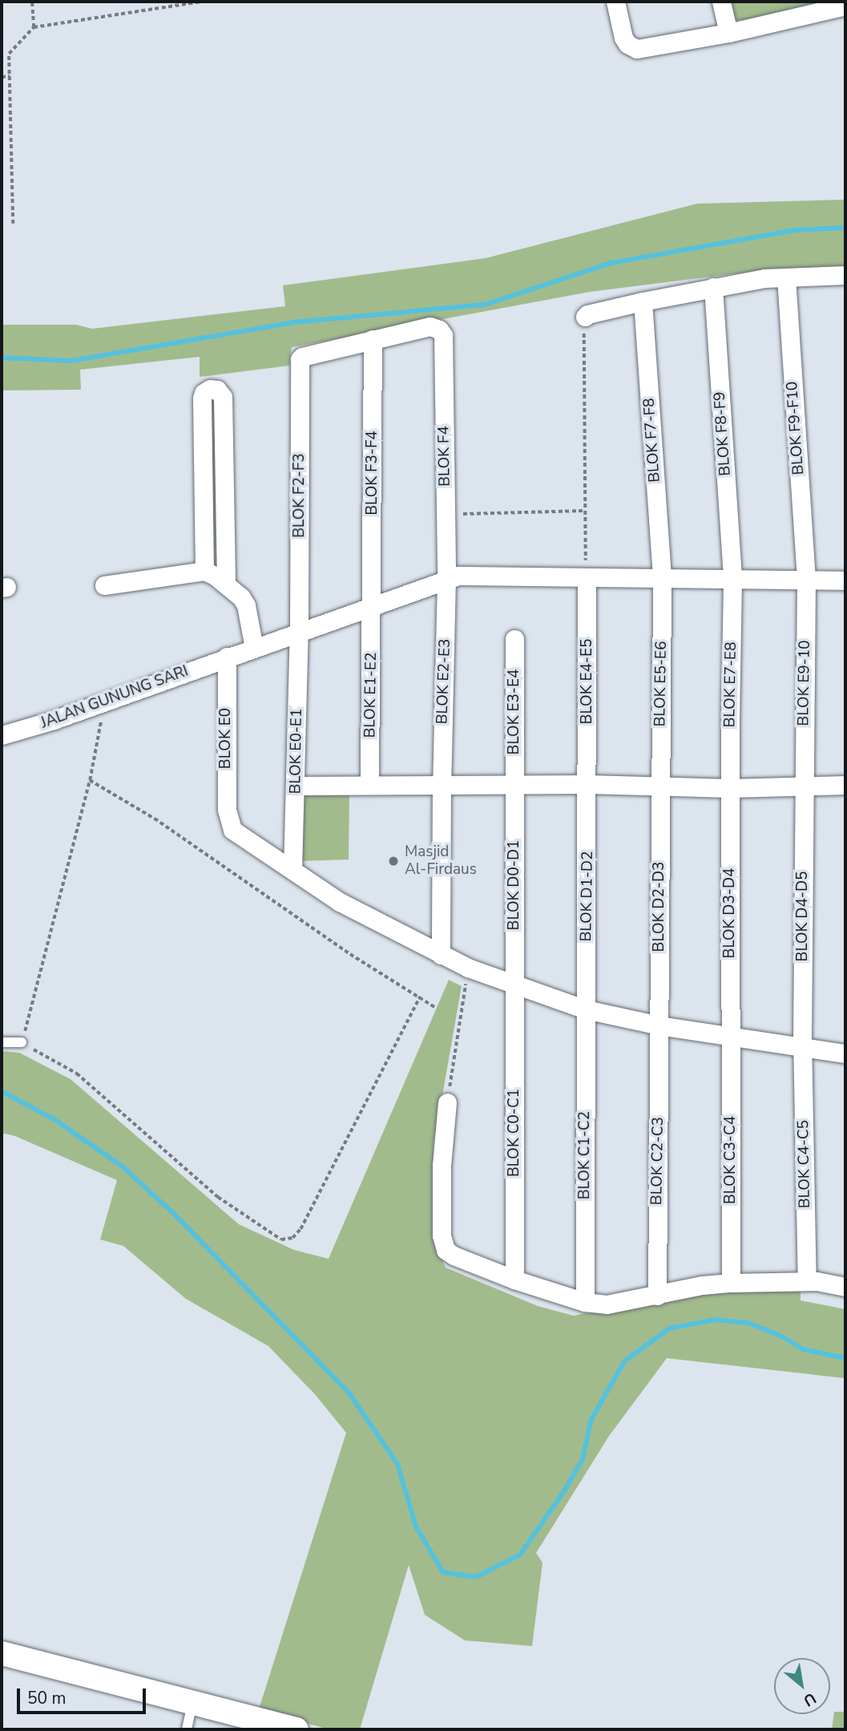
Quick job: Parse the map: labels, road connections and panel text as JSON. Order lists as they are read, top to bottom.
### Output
{
  "streets": {
    "street": [
      "BLOK F9-F10",
      "BLOK F8-F9",
      "BLOK F7-F8",
      "BLOK F4",
      "BLOK F3-F4",
      "BLOK F2-F3",
      "BLOK E2-E3",
      "BLOK E4-E5",
      "BLOK E9-10",
      "BLOK E5-E6",
      "BLOK E7-E8",
      "BLOK E1-E2",
      "JALAN GUNUNG SARI",
      "BLOK E3-E4",
      "BLOK E0",
      "BLOK E0-E1",
      "BLOK D0-D1",
      "BLOK D1-D2",
      "BLOK D2-D3",
      "BLOK D3-D4",
      "BLOK D4-D5",
      "BLOK C0-C1",
      "BLOK C1-C2",
      "BLOK C3-C4",
      "BLOK C2-C3",
      "BLOK C4-C5"
    ]
  },
  "crossings": [
    ["BLOK F9-F10", "BLOK E9-10"],
    ["BLOK F9-F10", "JALAN GUNUNG SARI"],
    ["BLOK F8-F9", "BLOK E7-E8"],
    ["BLOK F8-F9", "JALAN GUNUNG SARI"],
    ["BLOK F7-F8", "BLOK E5-E6"],
    ["BLOK F7-F8", "JALAN GUNUNG SARI"],
    ["BLOK F4", "BLOK F3-F4"],
    ["BLOK F4", "BLOK F2-F3"],
    ["BLOK F4", "BLOK E2-E3"],
    ["BLOK F4", "JALAN GUNUNG SARI"],
    ["BLOK F3-F4", "BLOK F2-F3"],
    ["BLOK F3-F4", "BLOK E1-E2"],
    ["BLOK F3-F4", "JALAN GUNUNG SARI"],
    ["BLOK F2-F3", "JALAN GUNUNG SARI"],
    ["BLOK F2-F3", "BLOK E0-E1"],
    ["BLOK E2-E3", "JALAN GUNUNG SARI"],
    ["BLOK E4-E5", "JALAN GUNUNG SARI"],
    ["BLOK E4-E5", "BLOK D1-D2"],
    ["BLOK E9-10", "JALAN GUNUNG SARI"],
    ["BLOK E9-10", "BLOK D4-D5"],
    ["BLOK E5-E6", "JALAN GUNUNG SARI"],
    ["BLOK E5-E6", "BLOK D2-D3"],
    ["BLOK E7-E8", "JALAN GUNUNG SARI"],
    ["BLOK E7-E8", "BLOK D3-D4"],
    ["BLOK E1-E2", "JALAN GUNUNG SARI"],
    ["JALAN GUNUNG SARI", "BLOK E0"],
    ["JALAN GUNUNG SARI", "BLOK E0-E1"],
    ["BLOK E3-E4", "BLOK D0-D1"],
    ["BLOK E0", "BLOK E0-E1"],
    ["BLOK D0-D1", "BLOK C0-C1"],
    ["BLOK D1-D2", "BLOK C1-C2"],
    ["BLOK D2-D3", "BLOK C2-C3"],
    ["BLOK D3-D4", "BLOK C3-C4"],
    ["BLOK D4-D5", "BLOK C4-C5"]
  ],
  "places": ["Masjid Al-Firdaus"],
  "scale_bar": "50 m",
  "north": "bottom right"
}
